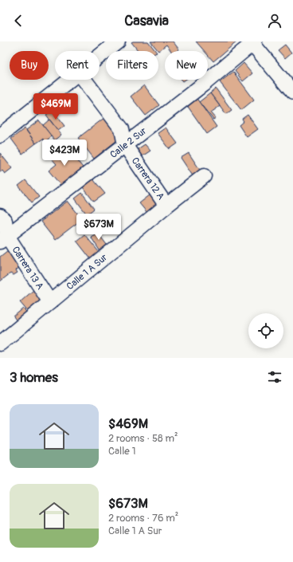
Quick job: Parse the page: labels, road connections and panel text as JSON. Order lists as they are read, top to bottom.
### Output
{
  "streets": {
    "street": [
      "Calle 2 Sur",
      "Carrera 12 A",
      "Carrera 13 A",
      "Calle 1 A Sur"
    ]
  },
  "crossings": [
    ["Calle 2 Sur", "Carrera 12 A"],
    ["Calle 2 Sur", "Carrera 13 A"],
    ["Carrera 12 A", "Calle 1 A Sur"],
    ["Carrera 13 A", "Calle 1 A Sur"]
  ],
  "page": {
    "header": "Casavia",
    "chip": [
      "Buy",
      "Rent",
      "Filters",
      "New"
    ],
    "price": ["$469M", "$423M", "$673M"],
    "heading": "3 homes",
    "list": [
      {
        "name": "$469M",
        "note": "2 rooms · 58 m² · Calle 1"
      },
      {
        "name": "$673M",
        "note": "2 rooms · 76 m² · Calle 1 A Sur"
      }
    ]
  }
}
